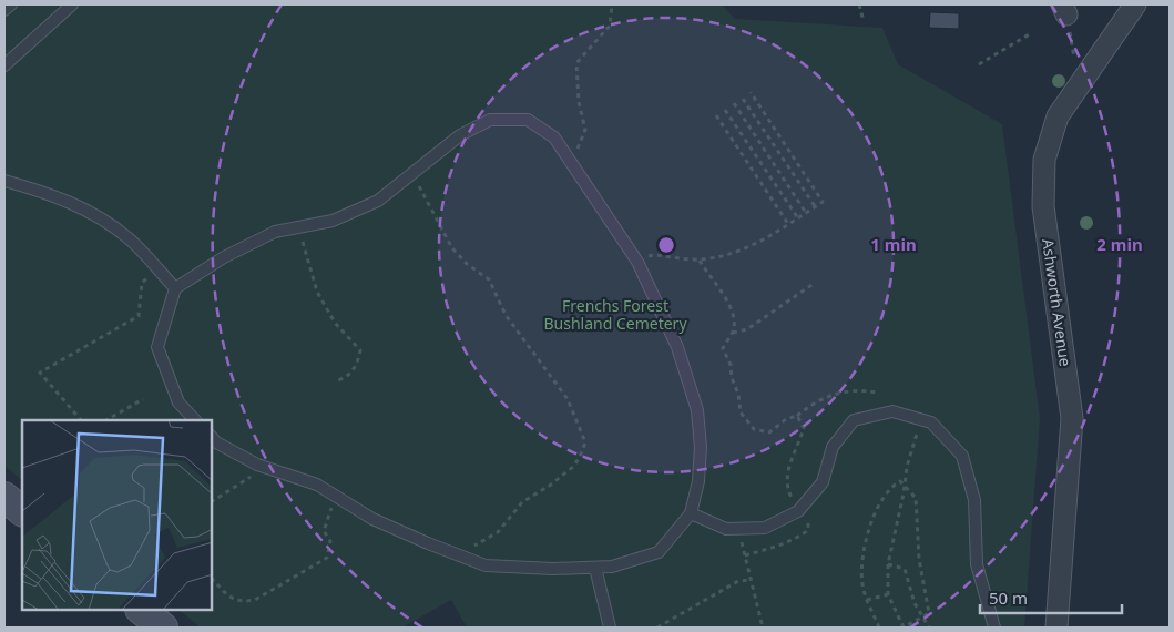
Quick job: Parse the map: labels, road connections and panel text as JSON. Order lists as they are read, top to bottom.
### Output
{
  "streets": {
    "street": ["Ashworth Avenue"]
  },
  "parks": ["Frenchs Forest Bushland Cemetery"],
  "scale_bar": "50 m",
  "rings": ["1 min", "2 min"]
}
